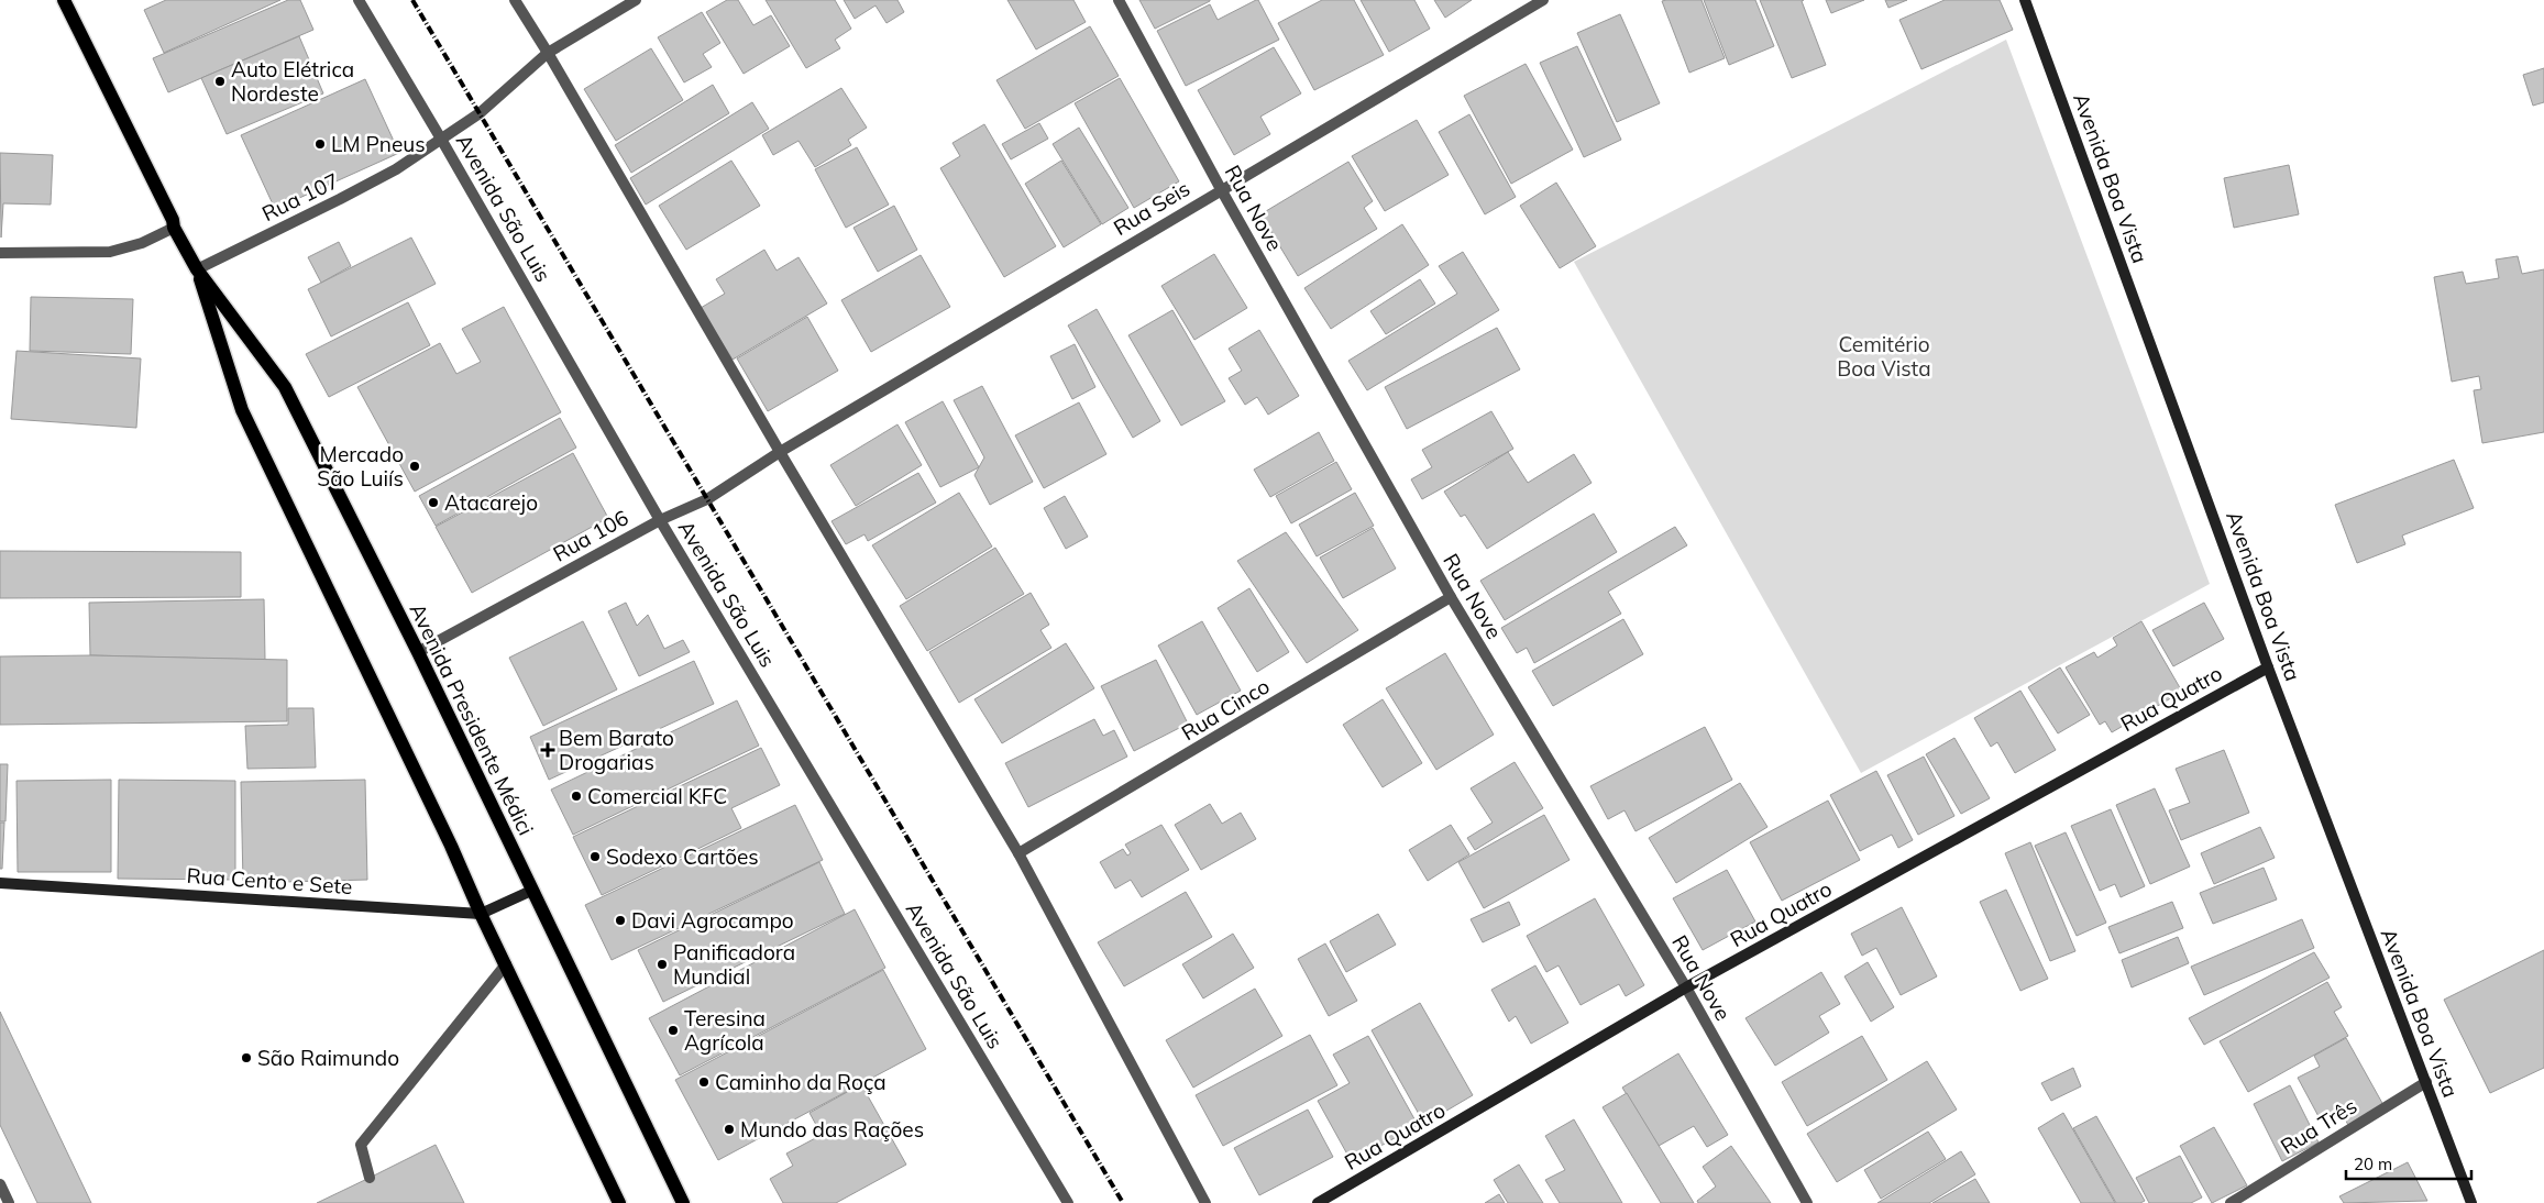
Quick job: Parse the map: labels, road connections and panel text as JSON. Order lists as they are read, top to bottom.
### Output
{
  "streets": {
    "main road": ["Avenida Presidente Médici"],
    "street": [
      "Avenida Boa Vista",
      "Rua 107",
      "Avenida São Luis",
      "Rua Seis",
      "Rua Nove",
      "Rua 106",
      "Rua Quatro",
      "Rua Cinco",
      "Rua Cento e Sete",
      "Rua Três"
    ]
  },
  "crossings": [
    ["Avenida Boa Vista", "Rua Quatro"],
    ["Avenida Boa Vista", "Rua Três"],
    ["Rua 107", "Avenida São Luis"],
    ["Rua 107", "Avenida Presidente Médici"],
    ["Avenida São Luis", "Rua 106"],
    ["Rua Seis", "Rua Nove"],
    ["Rua Seis", "Rua 106"],
    ["Rua Nove", "Rua Quatro"],
    ["Rua Nove", "Rua Cinco"],
    ["Rua 106", "Avenida Presidente Médici"],
    ["Avenida Presidente Médici", "Rua Cento e Sete"]
  ],
  "parks": ["Cemitério Boa Vista"],
  "places": {
    "other": [
      "Auto Elétrica Nordeste",
      "LM Pneus",
      "Mercado São Luiís",
      "Atacarejo",
      "Comercial KFC",
      "Sodexo Cartões",
      "Davi Agrocampo",
      "Panificadora Mundial",
      "Teresina Agrícola",
      "São Raimundo",
      "Caminho da Roça",
      "Mundo das Rações"
    ],
    "health": ["Bem Barato Drogarias"]
  },
  "scale_bar": "20 m"
}
